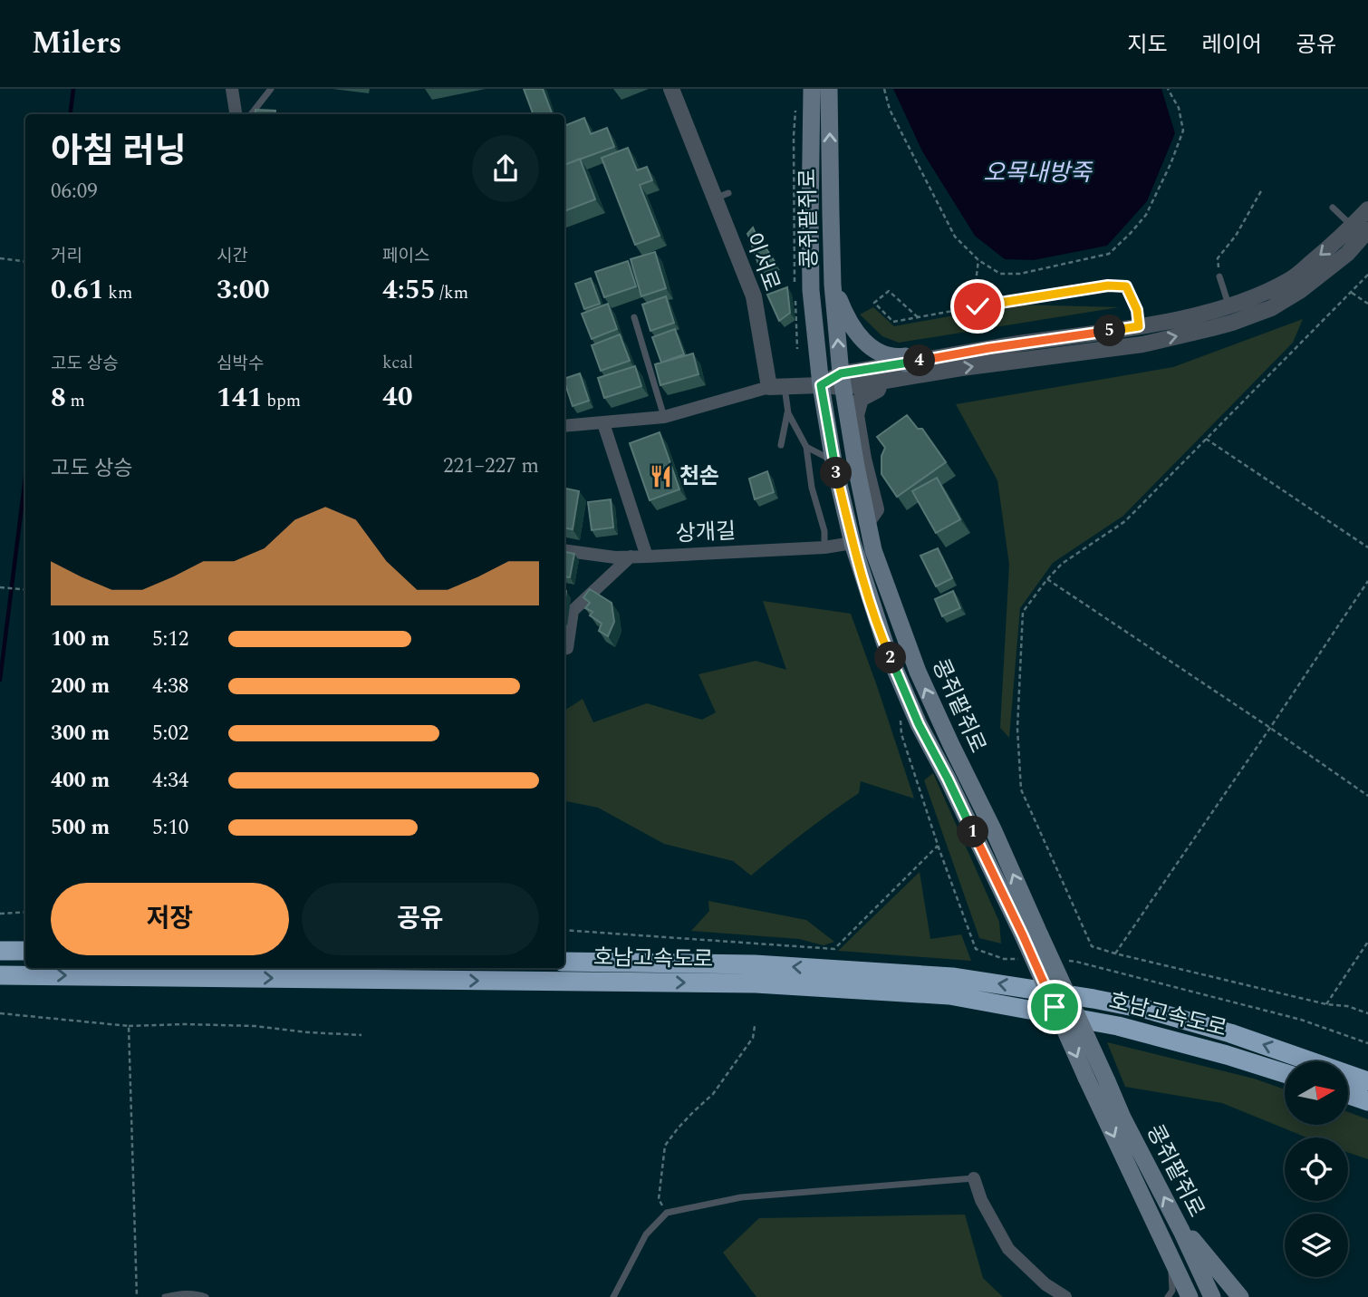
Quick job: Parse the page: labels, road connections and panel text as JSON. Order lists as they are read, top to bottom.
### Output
{
  "streets": {
    "highway": ["호남고속도로"],
    "main road": ["콩쥐팥쥐로"],
    "street": ["이서로", "상개길"]
  },
  "crossings": [
    ["콩쥐팥쥐로", "상개길"]
  ],
  "water": ["오목내방죽"],
  "places": {
    "restaurant": ["천손"]
  },
  "north": "right",
  "page": {
    "header": "Milers",
    "nav": ["지도", "레이어", "공유"],
    "heading": ["아침 러닝", "06:09"],
    "stats": [
      ["거리", "0.61 km"],
      ["시간", "3:00"],
      ["페이스", "4:55 /km"],
      ["고도 상승", "8 m"],
      ["심박수", "141 bpm"],
      ["kcal", "40"]
    ],
    "pins": [
      "5",
      "4",
      "3",
      "2",
      "1"
    ],
    "chart": ["고도 상승", "221–227 m"],
    "list": [
      {
        "name": "100 m",
        "note": "5:12"
      },
      {
        "name": "200 m",
        "note": "4:38"
      },
      {
        "name": "300 m",
        "note": "5:02"
      },
      {
        "name": "400 m",
        "note": "4:34"
      },
      {
        "name": "500 m",
        "note": "5:10"
      }
    ],
    "buttons": ["저장", "공유"]
  }
}
